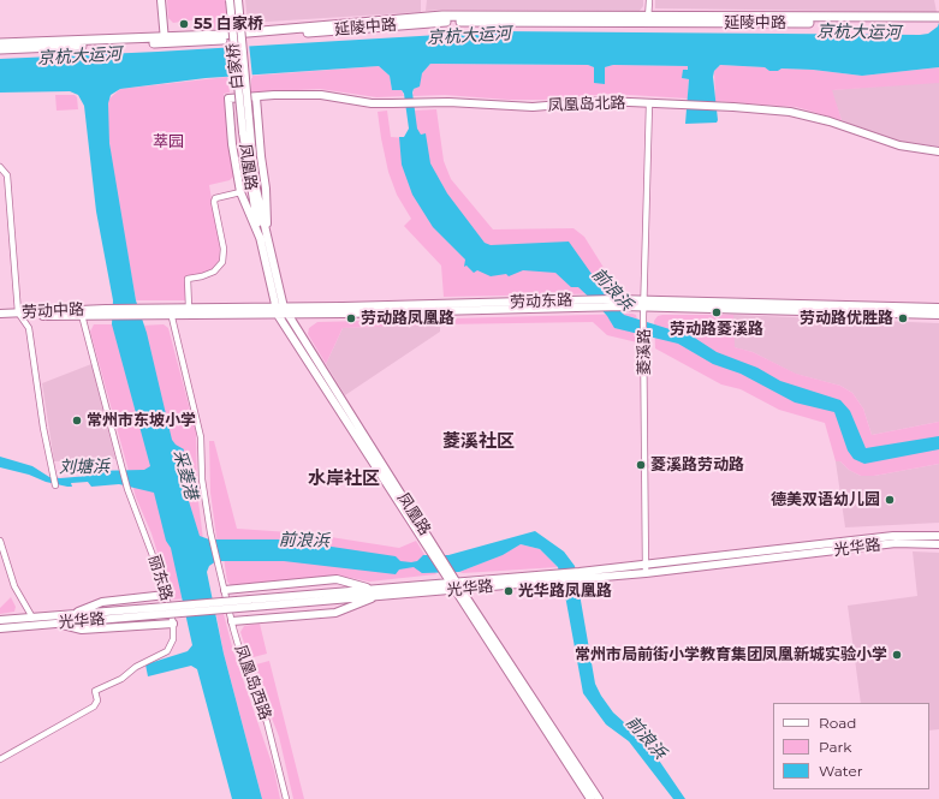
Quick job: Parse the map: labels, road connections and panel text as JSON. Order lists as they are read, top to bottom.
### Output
{
  "streets": {
    "main road": [
      "延陵中路",
      "白家桥",
      "凤凰岛北路",
      "凤凰路",
      "劳动东路",
      "劳动中路",
      "光华路"
    ],
    "street": ["菱溪路", "丽东路", "凤凰岛西路"]
  },
  "crossings": [
    ["白家桥", "凤凰路"],
    ["凤凰岛北路", "菱溪路"],
    ["凤凰路", "劳动东路"],
    ["凤凰路", "光华路"],
    ["劳动东路", "劳动中路"],
    ["劳动东路", "菱溪路"],
    ["劳动东路", "凤凰岛西路"],
    ["劳动中路", "丽东路"],
    ["菱溪路", "光华路"]
  ],
  "districts": ["菱溪社区", "水岸社区"],
  "water": [
    "京杭大运河",
    "前浪浜",
    "刘塘浜",
    "采菱港"
  ],
  "parks": ["萃园"],
  "places": [
    "55 白家桥",
    "劳动路菱溪路",
    "劳动路凤凰路",
    "劳动路优胜路",
    "常州市东坡小学",
    "菱溪路劳动路",
    "德美双语幼儿园",
    "光华路凤凰路",
    "常州市局前街小学教育集团凤凰新城实验小学"
  ],
  "legend": ["Road", "Park", "Water"]
}
